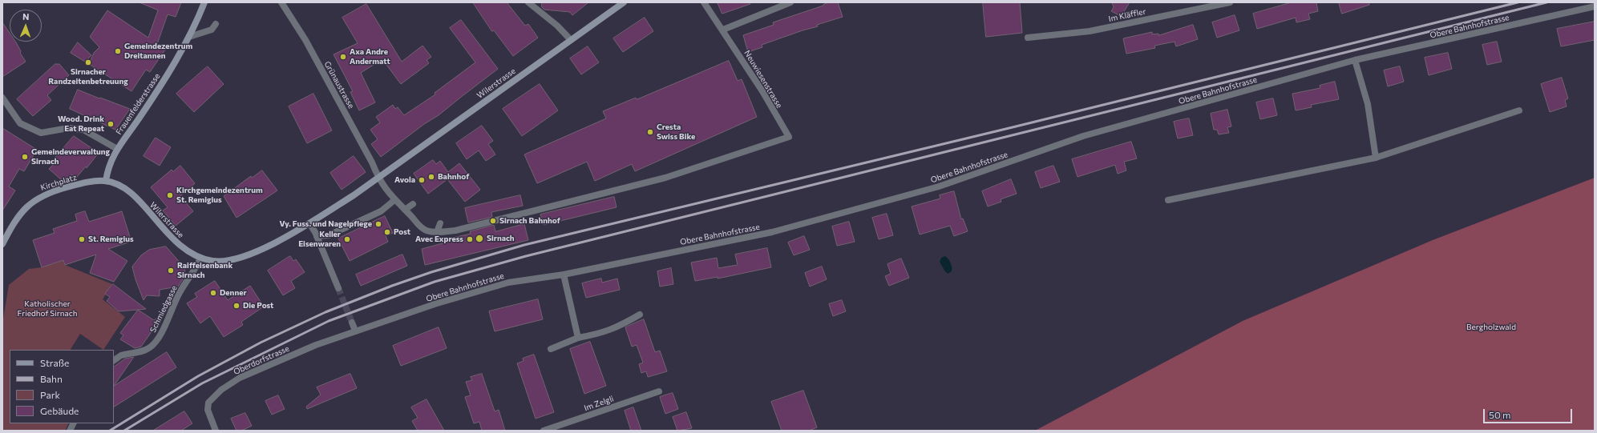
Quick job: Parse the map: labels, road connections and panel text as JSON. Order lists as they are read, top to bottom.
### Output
{
  "streets": {
    "main road": ["Wilerstrasse", "Frauenfelderstrasse", "Kirchplatz"],
    "street": [
      "Im Kläffler",
      "Obere Bahnhofstrasse",
      "Neuwiesenstrasse",
      "Grünaustrasse",
      "Schmiedgasse",
      "Oberdorfstrasse",
      "Im Zelgli"
    ]
  },
  "crossings": [
    ["Obere Bahnhofstrasse", "Oberdorfstrasse"],
    ["Neuwiesenstrasse", "Grünaustrasse"],
    ["Wilerstrasse", "Grünaustrasse"],
    ["Wilerstrasse", "Frauenfelderstrasse"],
    ["Wilerstrasse", "Kirchplatz"],
    ["Wilerstrasse", "Schmiedgasse"],
    ["Frauenfelderstrasse", "Kirchplatz"]
  ],
  "parks": ["Katholischer Friedhof Sirnach", "Bergholzwald"],
  "places": [
    "Gemeindezentrum Dreitannen",
    "Axa Andre Andermatt",
    "Sirnacher Randzeitenbetreuung",
    "Wood. Drink Eat Repeat",
    "Cresta Swiss Bike",
    "Gemeindeverwaltung Sirnach",
    "Bahnhof",
    "Avola",
    "Kirchgemeindezentrum St. Remigius",
    "Sirnach Bahnhof",
    "Vy. Fuss. und Nagelpflege",
    "Post",
    "Sirnach",
    "St. Remigius",
    "Keller Eisenwaren",
    "Avec Express",
    "Raiffeisenbank Sirnach",
    "Denner",
    "Die Post"
  ],
  "legend": [
    "Straße",
    "Bahn",
    "Park",
    "Gebäude"
  ],
  "scale_bar": "50 m",
  "north": "top"
}
